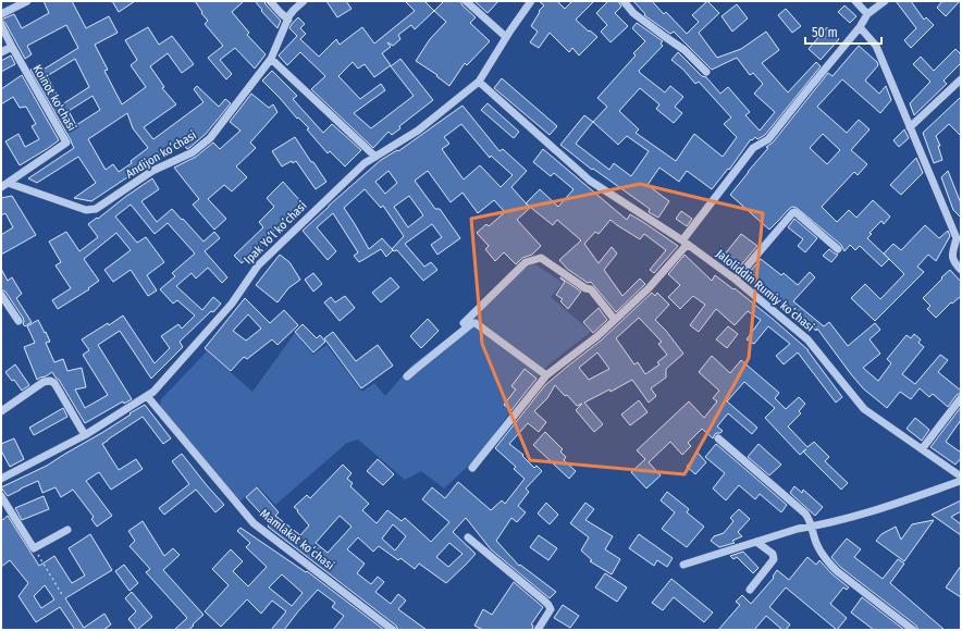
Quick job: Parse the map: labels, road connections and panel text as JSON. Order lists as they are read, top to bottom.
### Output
{
  "streets": {
    "street": [
      "Koinot ko'chasi",
      "Andijon koʻchasi",
      "Ipak Yoʻl koʻchasi",
      "Jaloliddin Rumiy koʻchasi",
      "Mamlakat koʻchasi"
    ]
  },
  "crossings": [
    ["Koinot ko'chasi", "Andijon koʻchasi"],
    ["Ipak Yoʻl koʻchasi", "Jaloliddin Rumiy koʻchasi"],
    ["Ipak Yoʻl koʻchasi", "Mamlakat koʻchasi"]
  ],
  "scale_bar": "50 m"
}
